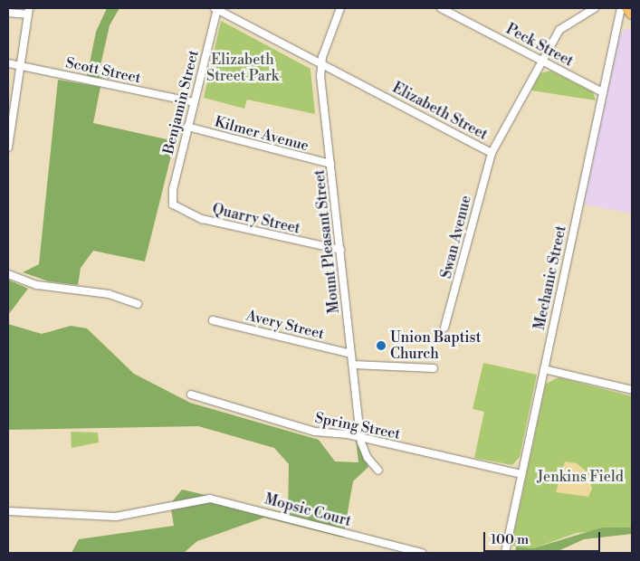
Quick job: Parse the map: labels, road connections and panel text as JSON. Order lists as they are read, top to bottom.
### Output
{
  "streets": {
    "street": [
      "Peck Street",
      "Scott Street",
      "Benjamin Street",
      "Elizabeth Street",
      "Kilmer Avenue",
      "Quarry Street",
      "Swan Avenue",
      "Mount Pleasant Street",
      "Mechanic Street",
      "Avery Street",
      "Spring Street",
      "Mopsic Court"
    ]
  },
  "crossings": [
    ["Peck Street", "Elizabeth Street"],
    ["Peck Street", "Mechanic Street"],
    ["Scott Street", "Benjamin Street"],
    ["Benjamin Street", "Elizabeth Street"],
    ["Benjamin Street", "Kilmer Avenue"],
    ["Benjamin Street", "Quarry Street"],
    ["Elizabeth Street", "Swan Avenue"],
    ["Elizabeth Street", "Mount Pleasant Street"],
    ["Kilmer Avenue", "Mount Pleasant Street"],
    ["Quarry Street", "Mount Pleasant Street"],
    ["Mount Pleasant Street", "Avery Street"],
    ["Mount Pleasant Street", "Spring Street"],
    ["Mechanic Street", "Spring Street"]
  ],
  "parks": ["Elizabeth Street Park", "Jenkins Field"],
  "places": ["Union Baptist Church"],
  "scale_bar": "100 m"
}
